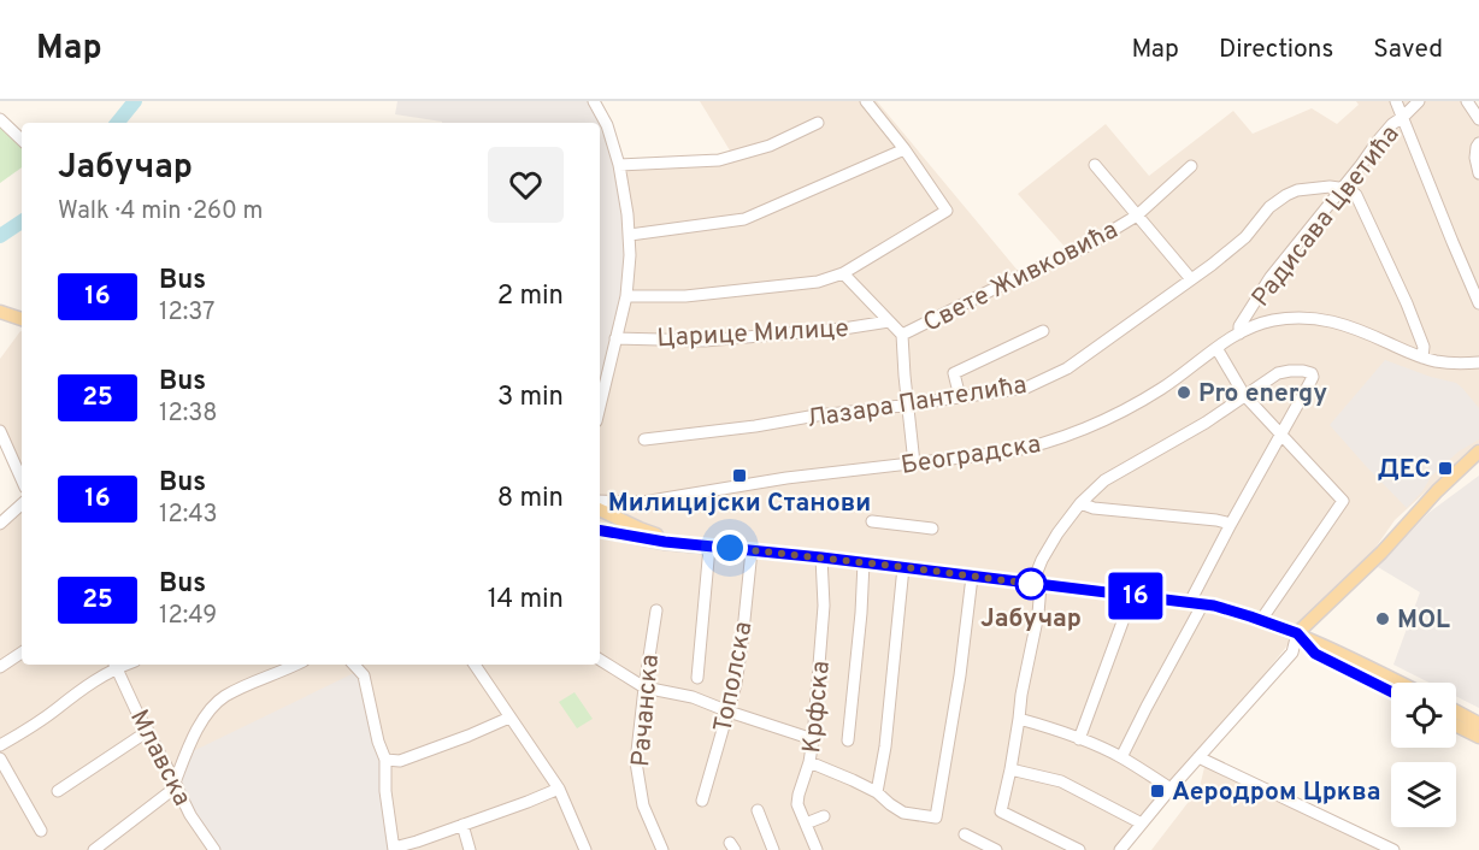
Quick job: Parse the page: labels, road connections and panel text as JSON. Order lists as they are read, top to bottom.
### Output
{
  "streets": {
    "street": [
      "Радисава Цветића",
      "Свете Живковића",
      "Царице Милице",
      "Лазара Пантелића",
      "Београдска",
      "Тополска",
      "Крфска",
      "Рачанска",
      "Млавска"
    ]
  },
  "crossings": [
    ["Радисава Цветића", "Лазара Пантелића"],
    ["Радисава Цветића", "Београдска"],
    ["Свете Живковића", "Лазара Пантелића"]
  ],
  "places": {
    "other": ["Pro energy", "Јабучар", "MOL"],
    "transit": ["ДЕС", "Милицијски Станови", "Аеродром Црква"]
  },
  "lines": ["bus line 16"],
  "page": {
    "header": "Map",
    "nav": ["Map", "Directions", "Saved"],
    "on_map": "16",
    "heading": ["Јабучар", "Walk · 4 min · 260 m"],
    "list": [
      {
        "mark": "16",
        "name": "Bus",
        "note": "12:37",
        "value": "2 min"
      },
      {
        "mark": "25",
        "name": "Bus",
        "note": "12:38",
        "value": "3 min"
      },
      {
        "mark": "16",
        "name": "Bus",
        "note": "12:43",
        "value": "8 min"
      },
      {
        "mark": "25",
        "name": "Bus",
        "note": "12:49",
        "value": "14 min"
      }
    ]
  }
}
